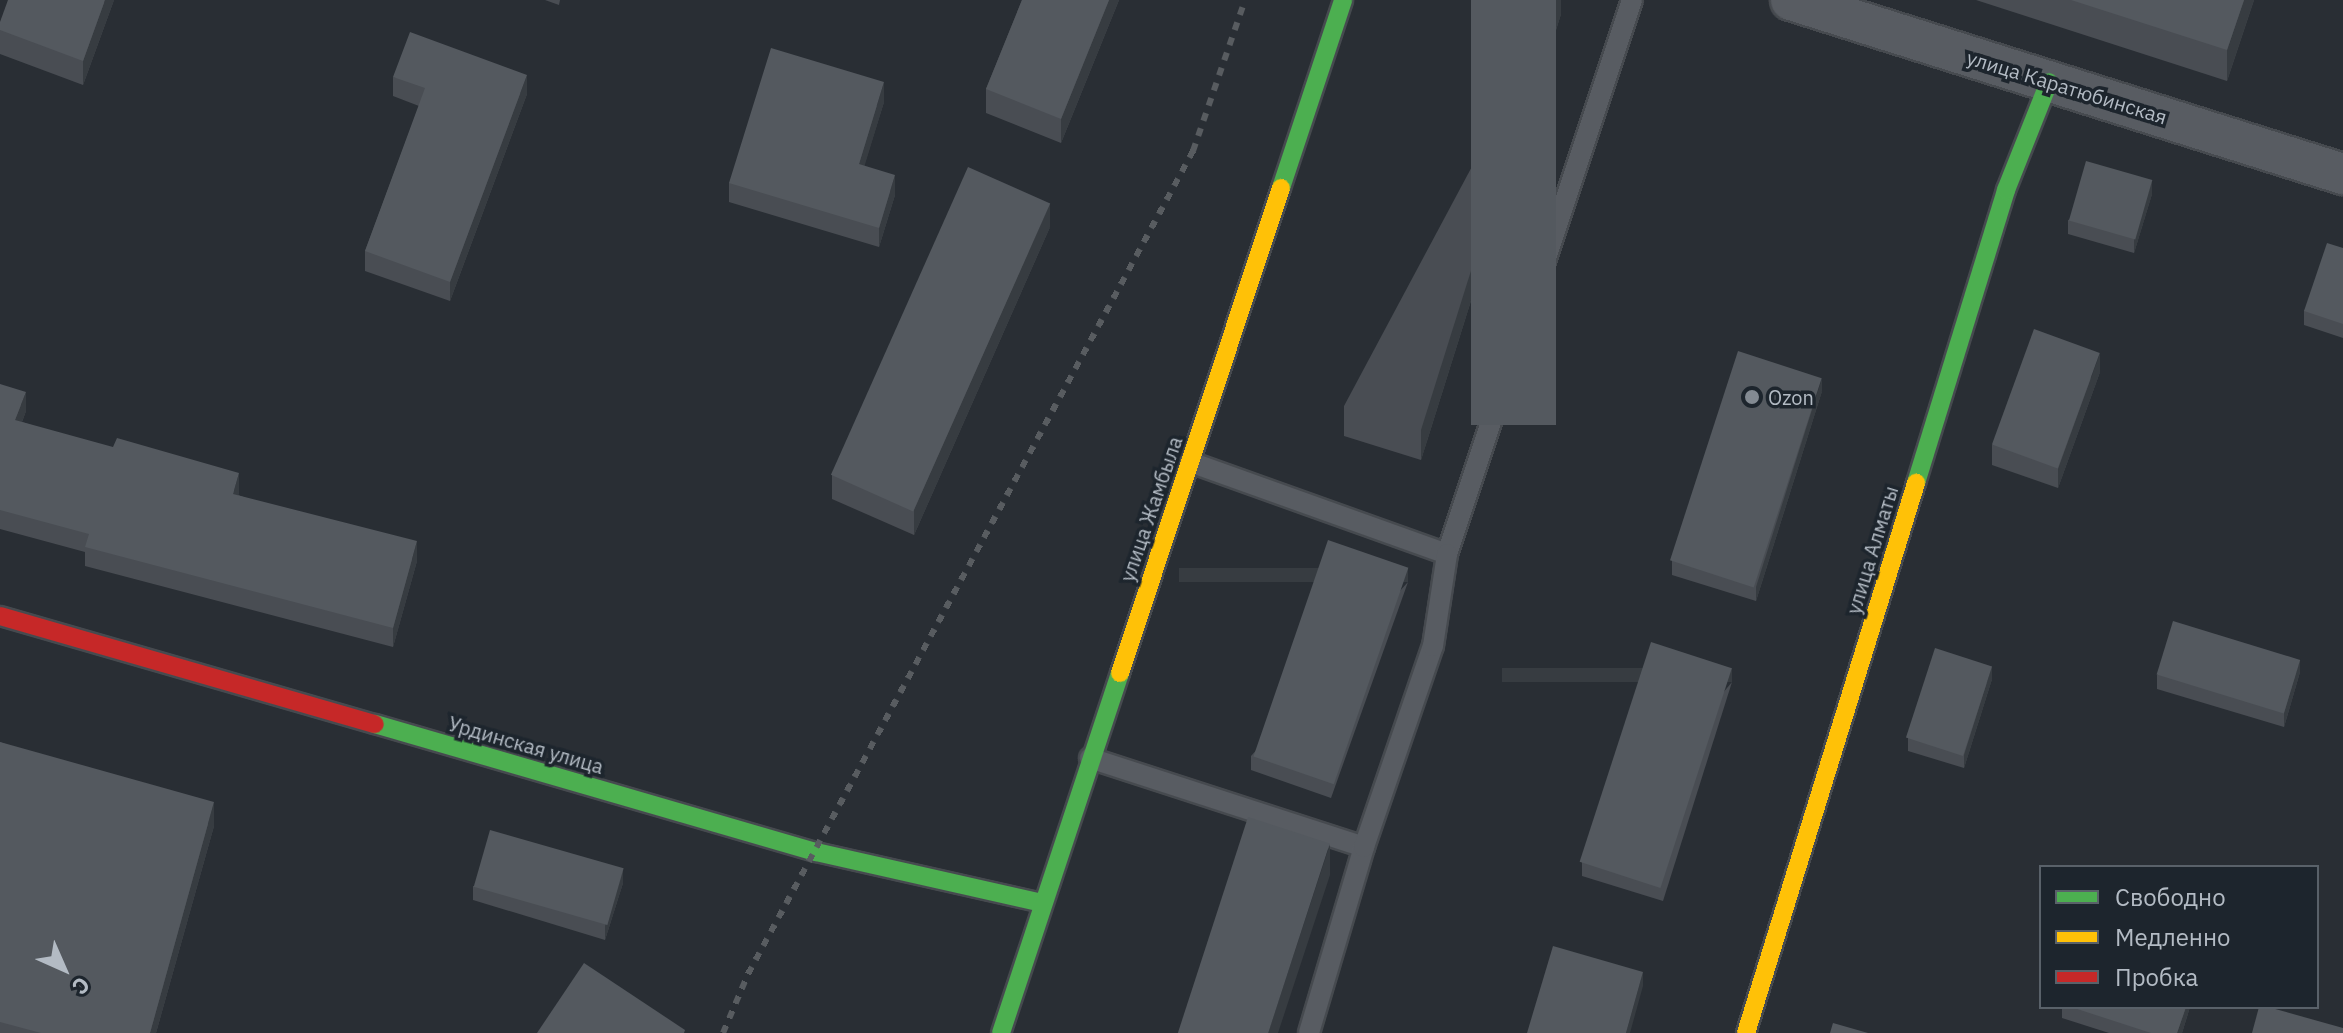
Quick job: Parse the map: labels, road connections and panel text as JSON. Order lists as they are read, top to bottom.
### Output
{
  "streets": {
    "street": [
      "улица Каратюбинская",
      "улица Жамбыла",
      "улица Алматы",
      "Урдинская улица"
    ]
  },
  "crossings": [
    ["улица Каратюбинская", "улица Алматы"],
    ["улица Жамбыла", "Урдинская улица"]
  ],
  "places": ["Ozon"],
  "legend": ["Свободно", "Медленно", "Пробка"],
  "north": "bottom right"
}
